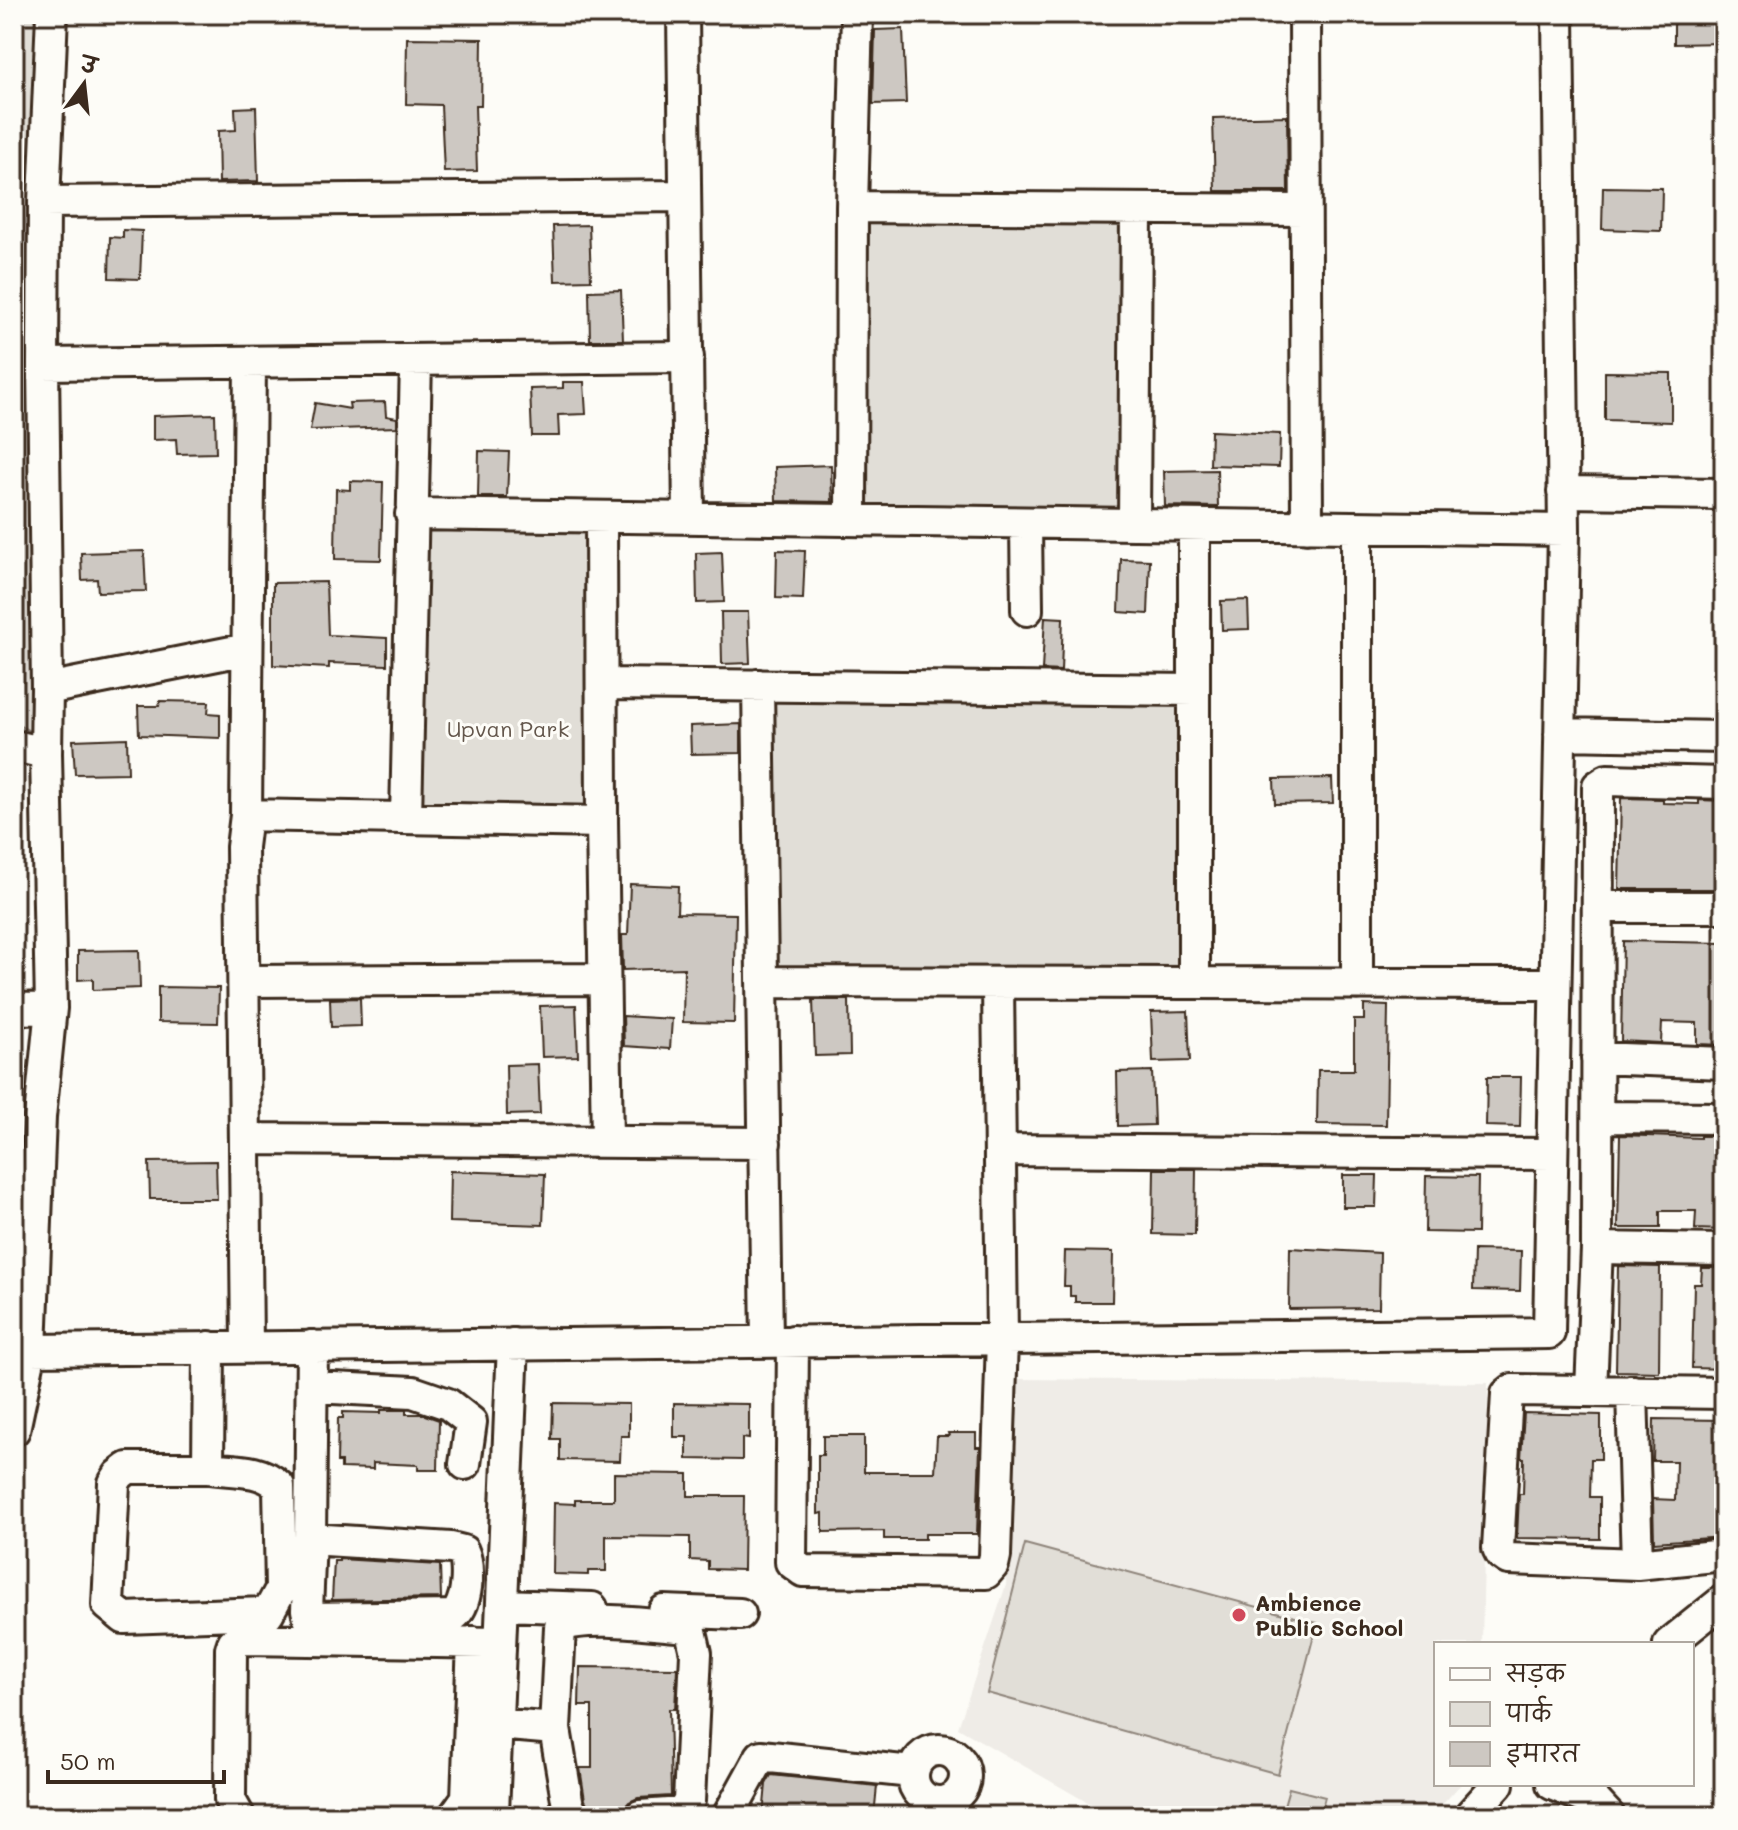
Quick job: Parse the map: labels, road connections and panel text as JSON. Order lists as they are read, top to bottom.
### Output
{
  "parks": ["Upvan Park"],
  "places": ["Ambience Public School"],
  "legend": ["सड़क", "पार्क", "इमारत"],
  "scale_bar": "50 m",
  "north": "top"
}
